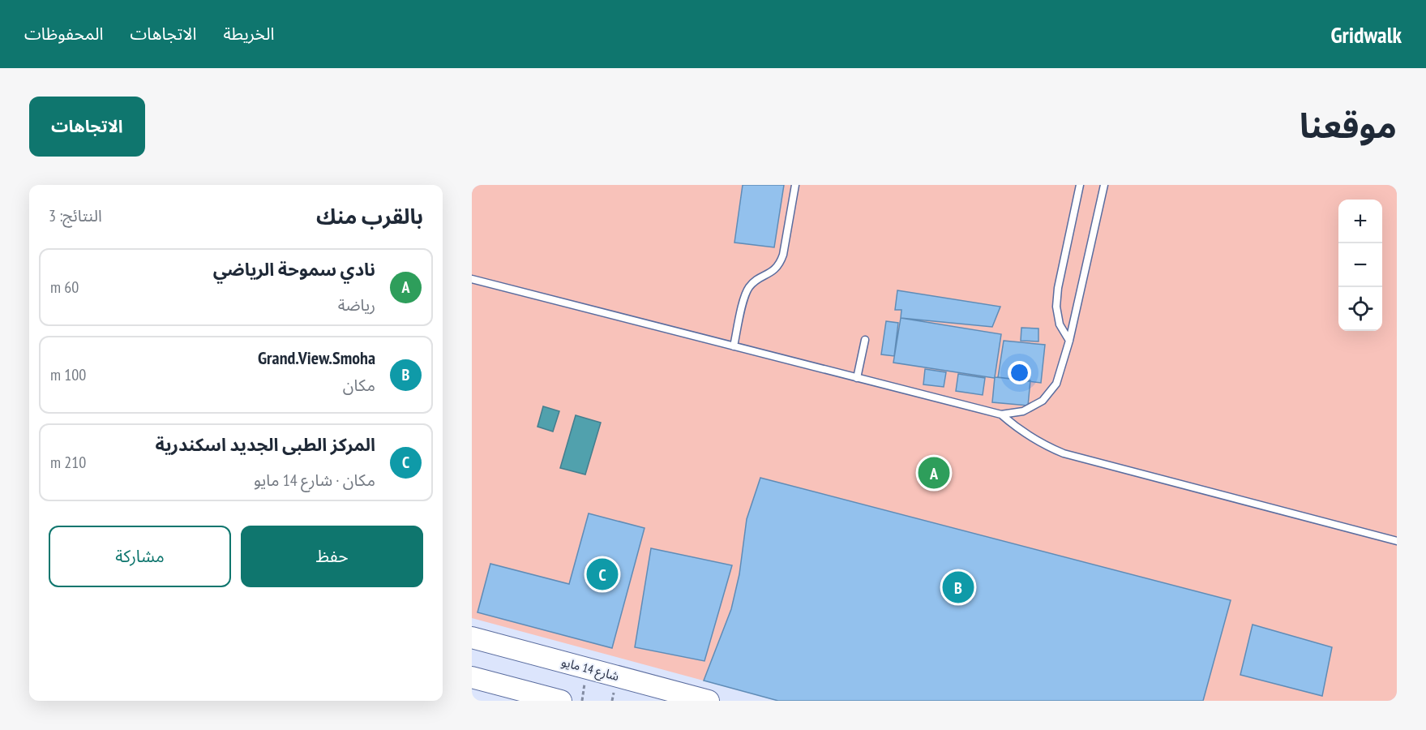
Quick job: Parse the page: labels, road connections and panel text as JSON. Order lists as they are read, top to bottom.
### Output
{
  "streets": {
    "main road": ["شارع 14 مايو"]
  },
  "page": {
    "header": "Gridwalk",
    "nav": ["الخريطة", "الاتجاهات", "المحفوظات"],
    "title": "موقعنا",
    "buttons": [
      "الاتجاهات",
      ["حفظ", "مشاركة"]
    ],
    "heading": ["بالقرب منك", "النتائج: 3"],
    "map_buttons": ["+", "−"],
    "list": [
      {
        "mark": "A",
        "name": "نادي سموحة الرياضي",
        "note": "رياضة",
        "value": "60 m"
      },
      {
        "mark": "B",
        "name": "Grand.View.Smoha",
        "note": "مكان",
        "value": "100 m"
      },
      {
        "mark": "C",
        "name": "المركز الطبى الجديد اسكندرية",
        "note": "مكان · شارع 14 مايو",
        "value": "210 m"
      }
    ],
    "pins": ["A", "C", "B"]
  }
}
